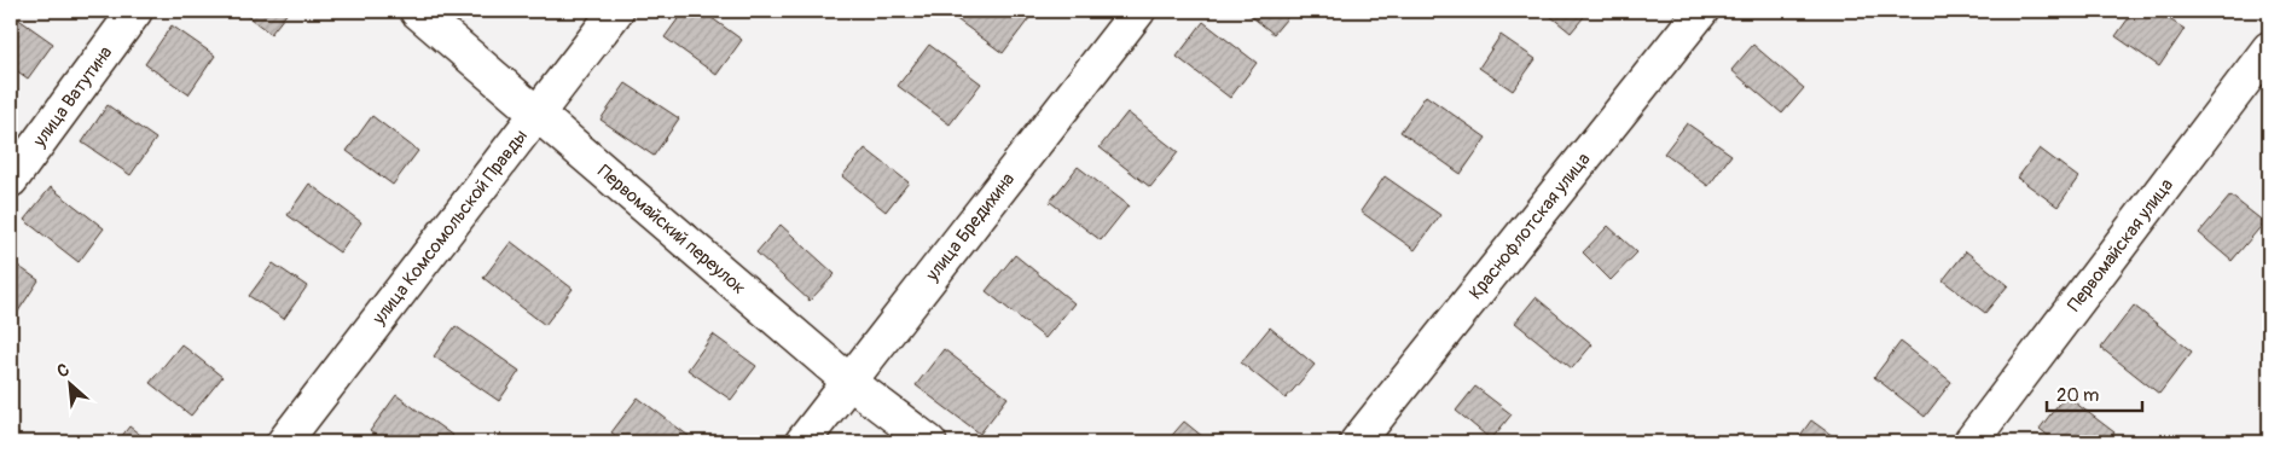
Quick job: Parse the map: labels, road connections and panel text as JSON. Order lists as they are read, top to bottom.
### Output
{
  "streets": {
    "street": [
      "улица Ватутина",
      "улица Бредихина",
      "улица Комсомольской Правды",
      "Краснофлотская улица",
      "Первомайский переулок",
      "Первомайская улица"
    ]
  },
  "crossings": [
    ["улица Бредихина", "Первомайский переулок"],
    ["улица Комсомольской Правды", "Первомайский переулок"]
  ],
  "scale_bar": "20 m",
  "north": "top left"
}
